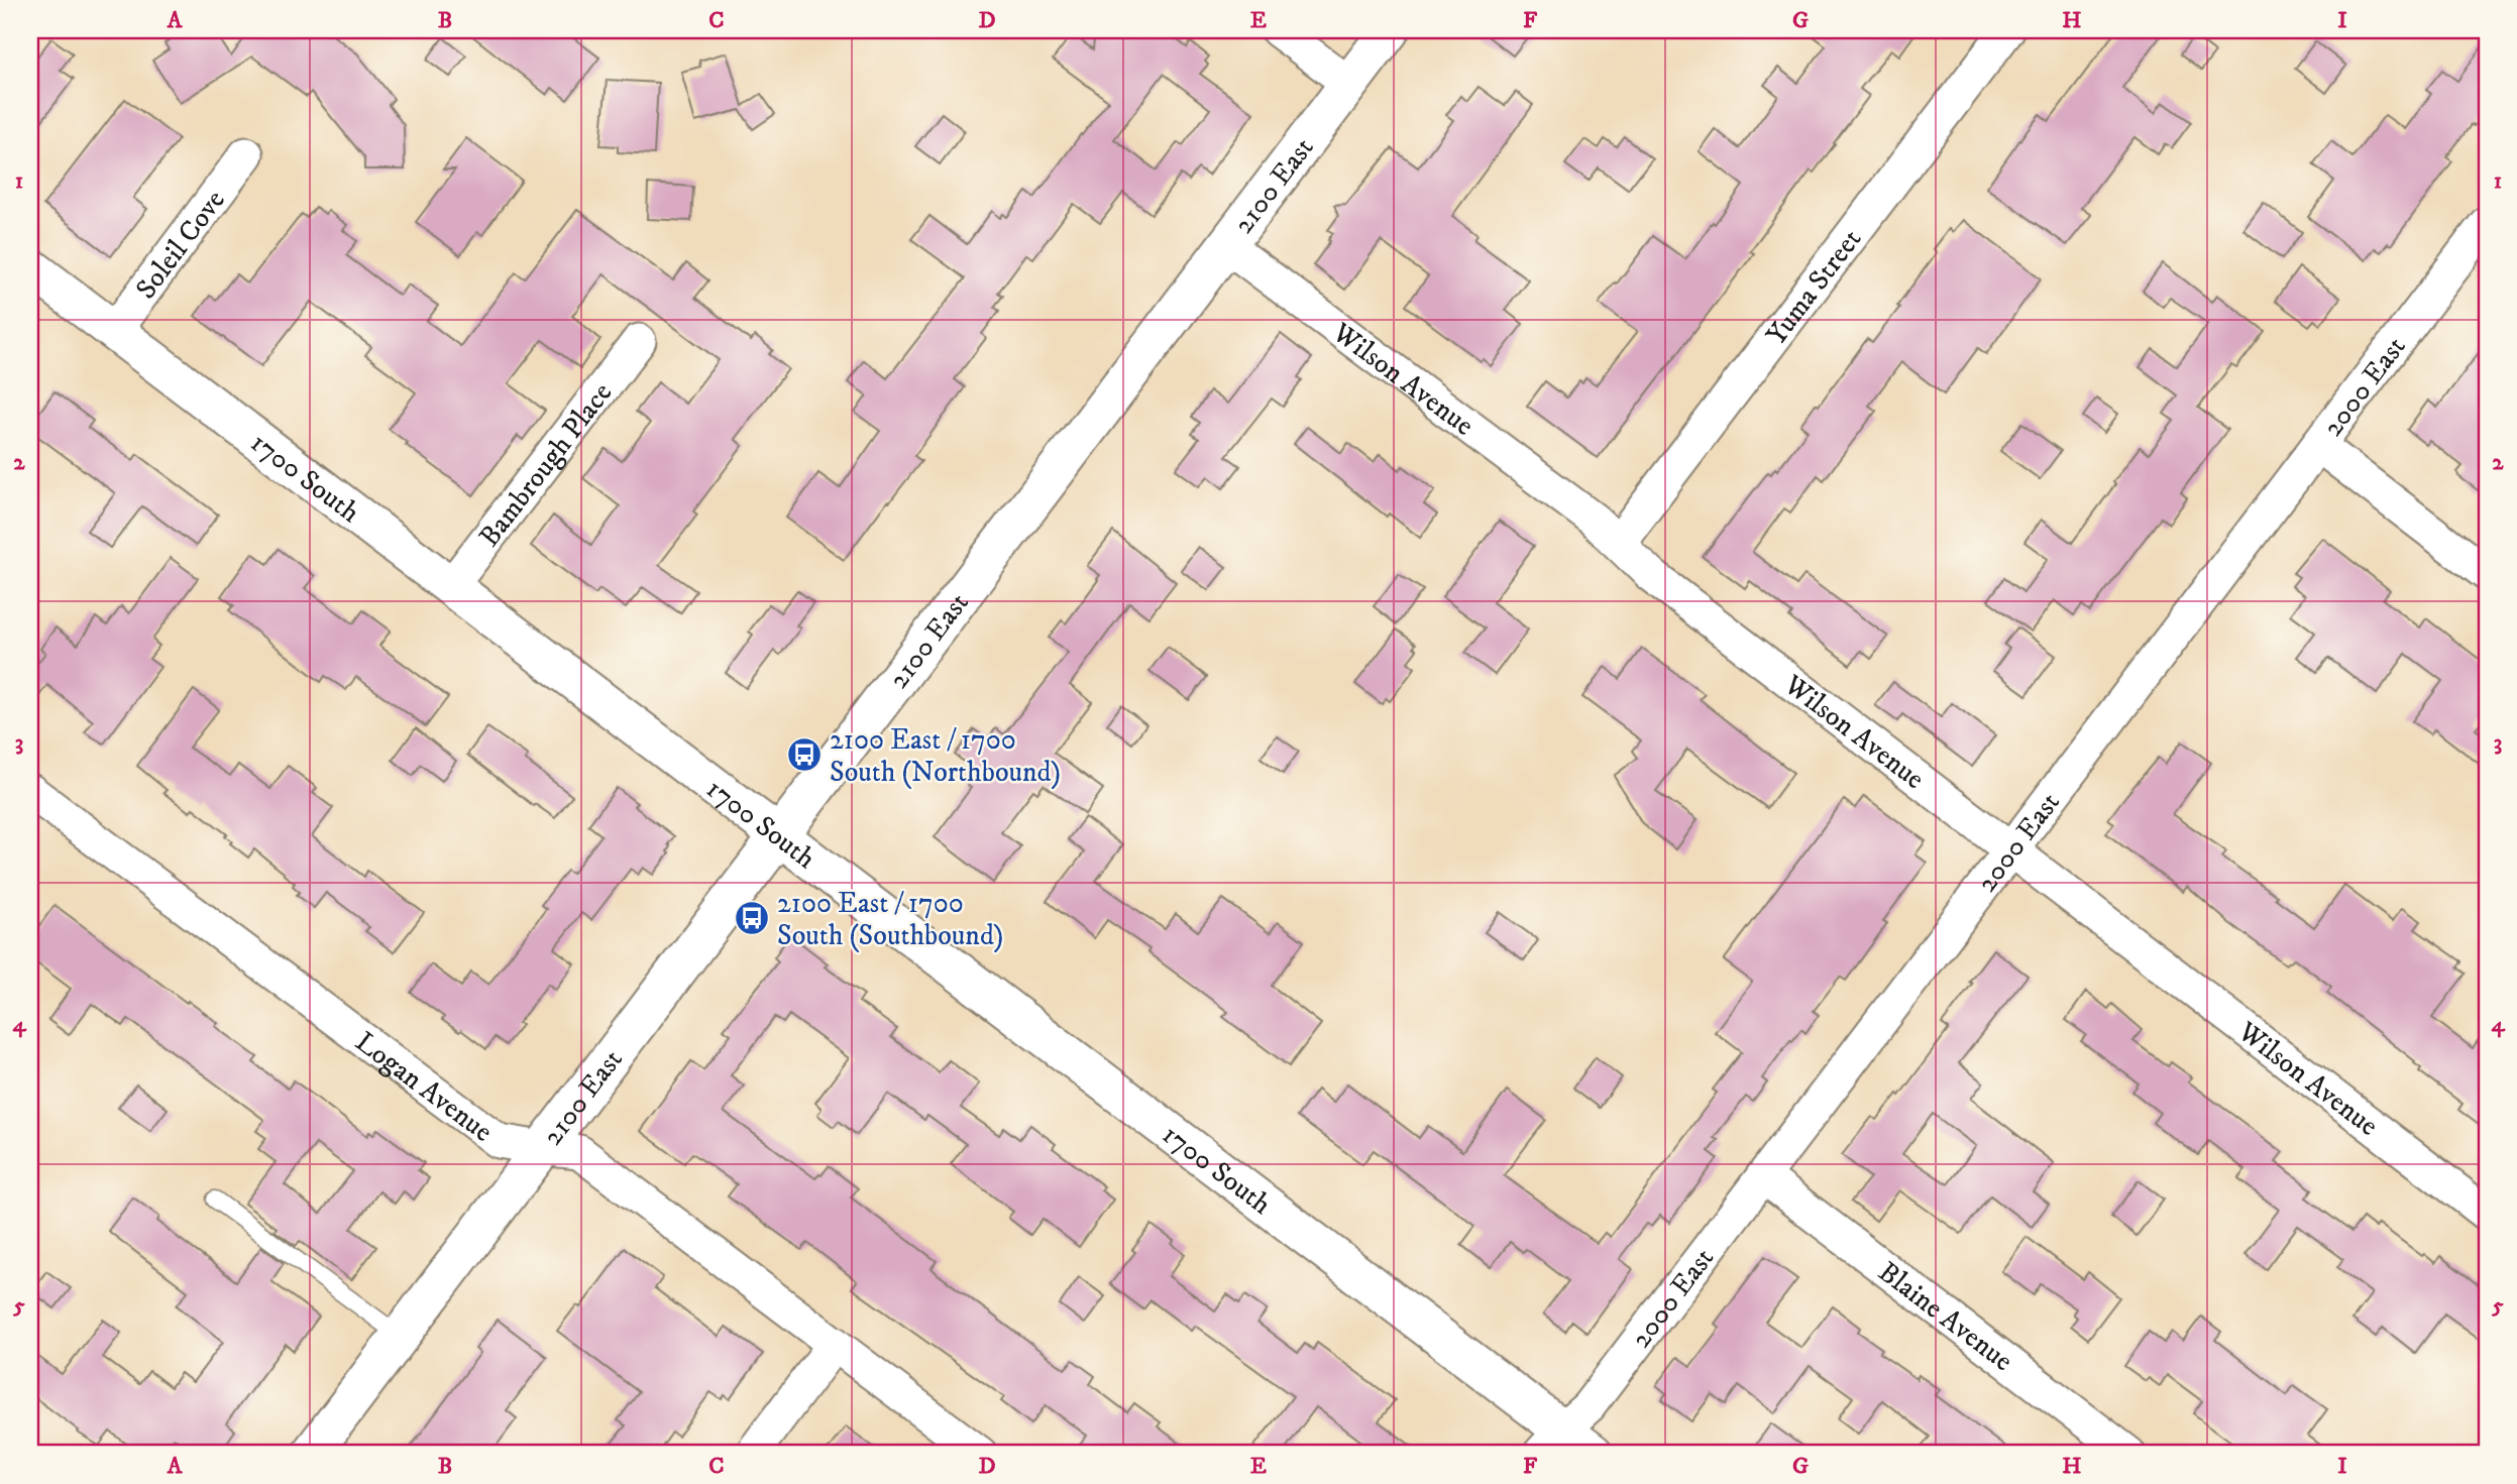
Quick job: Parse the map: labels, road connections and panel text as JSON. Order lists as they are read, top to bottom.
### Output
{
  "streets": {
    "street": [
      "2100 East",
      "Soleil Cove",
      "Yuma Street",
      "Wilson Avenue",
      "2000 East",
      "Bambrough Place",
      "1700 South",
      "Logan Avenue",
      "Blaine Avenue"
    ]
  },
  "crossings": [
    ["2100 East", "Wilson Avenue"],
    ["2100 East", "1700 South"],
    ["2100 East", "Logan Avenue"],
    ["Soleil Cove", "1700 South"],
    ["Yuma Street", "Wilson Avenue"],
    ["Wilson Avenue", "2000 East"],
    ["2000 East", "1700 South"],
    ["2000 East", "Blaine Avenue"],
    ["Bambrough Place", "1700 South"]
  ],
  "places": {
    "bus stop": ["2100 East / 1700 South (Northbound)", "2100 East / 1700 South (Southbound)"]
  },
  "grid": {
    "columns": [
      "A",
      "B",
      "C",
      "D",
      "E",
      "F",
      "G",
      "H",
      "I"
    ],
    "rows": [
      "1",
      "2",
      "3",
      "4",
      "5"
    ]
  }
}
